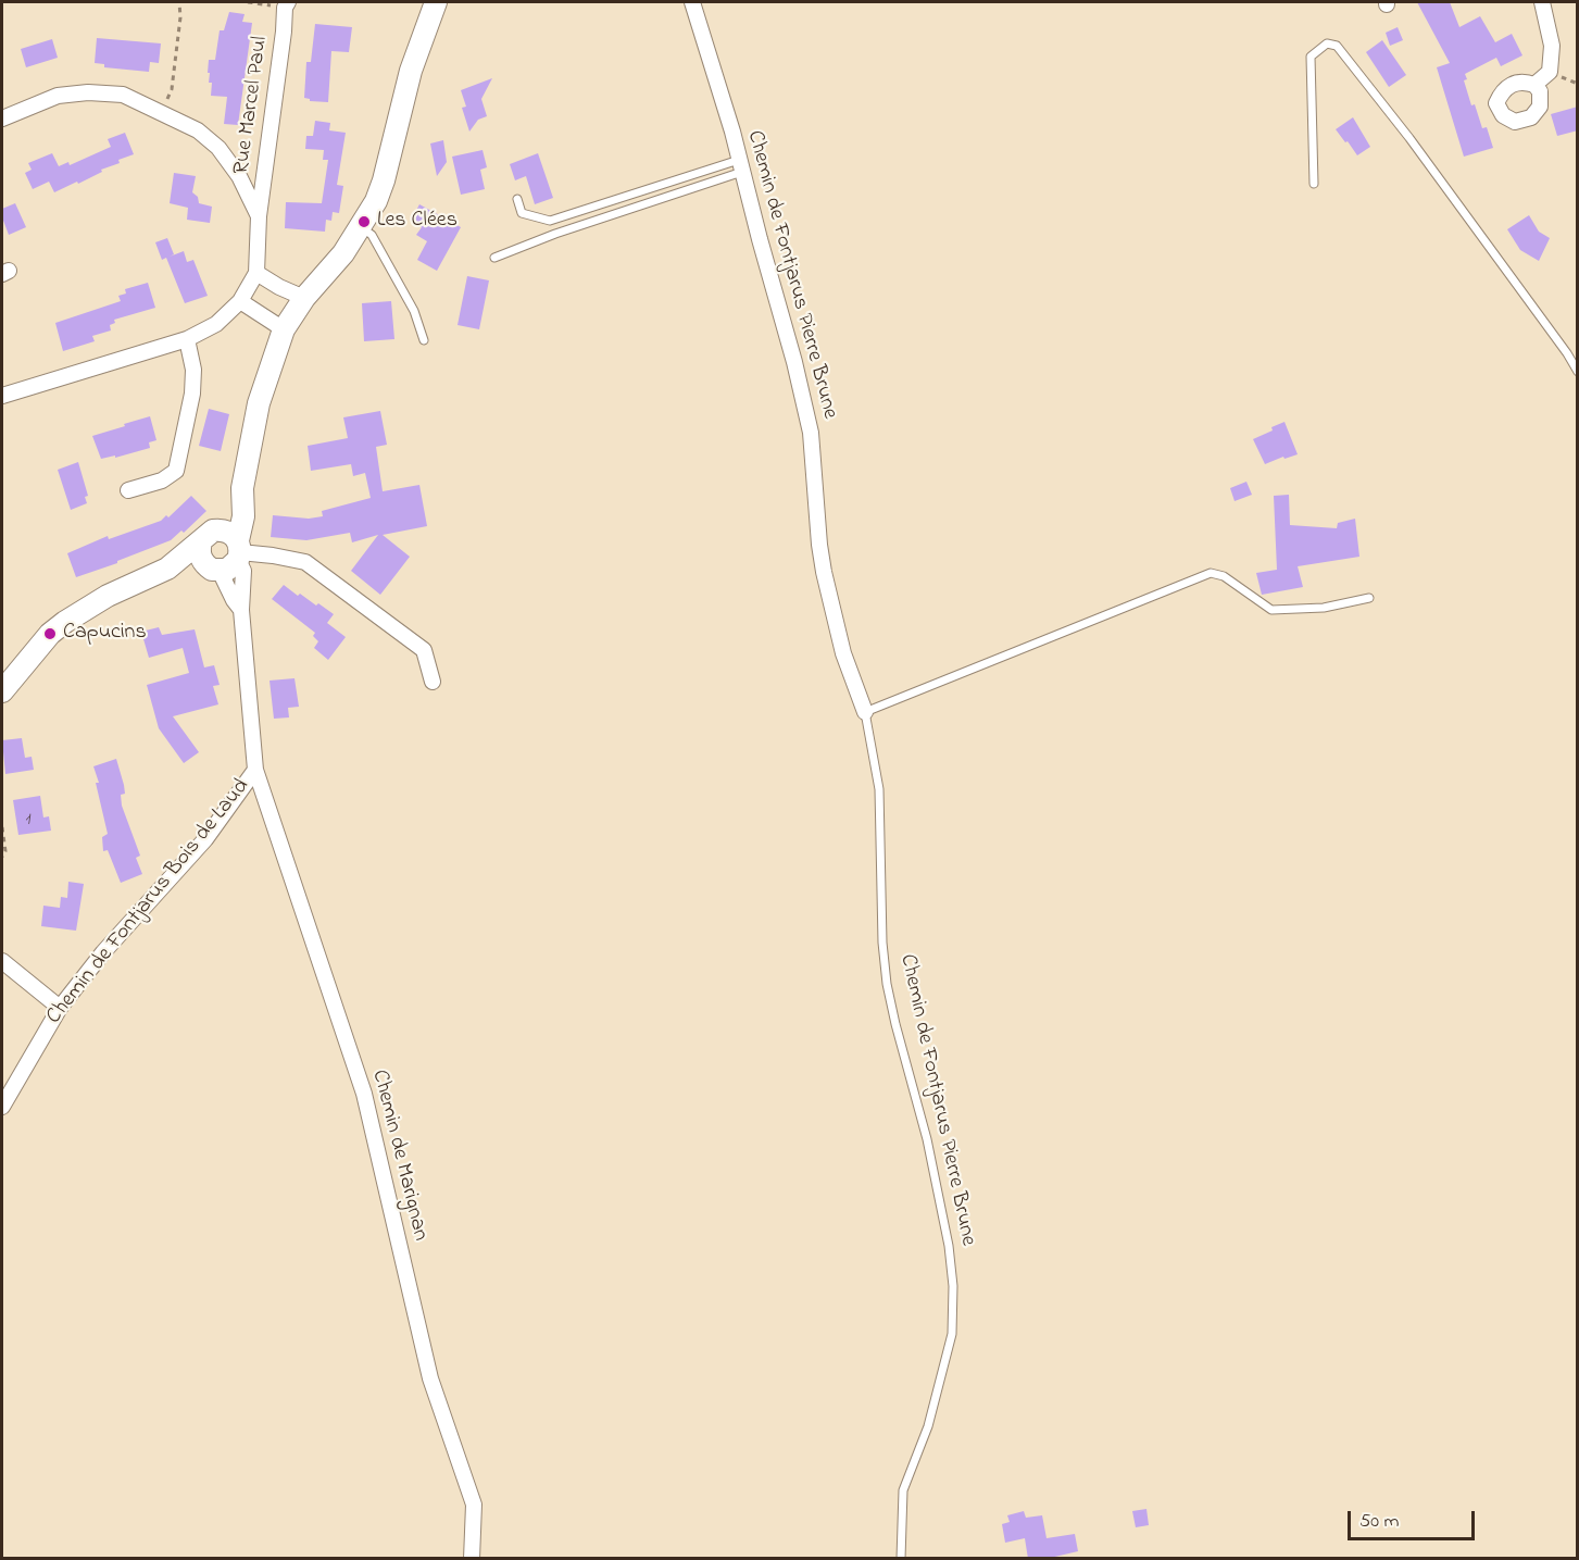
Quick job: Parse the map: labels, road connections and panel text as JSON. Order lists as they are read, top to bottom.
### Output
{
  "streets": {
    "street": [
      "Rue Marcel Paul",
      "Chemin de Fontjarus Pierre Brune",
      "Chemin de Fontjarus Bois de Laud",
      "Chemin de Marignan"
    ]
  },
  "crossings": [
    ["Chemin de Fontjarus Bois de Laud", "Chemin de Marignan"]
  ],
  "places": ["Les Clées", "Capucins"],
  "house_numbers": ["1"],
  "scale_bar": "50 m"
}
